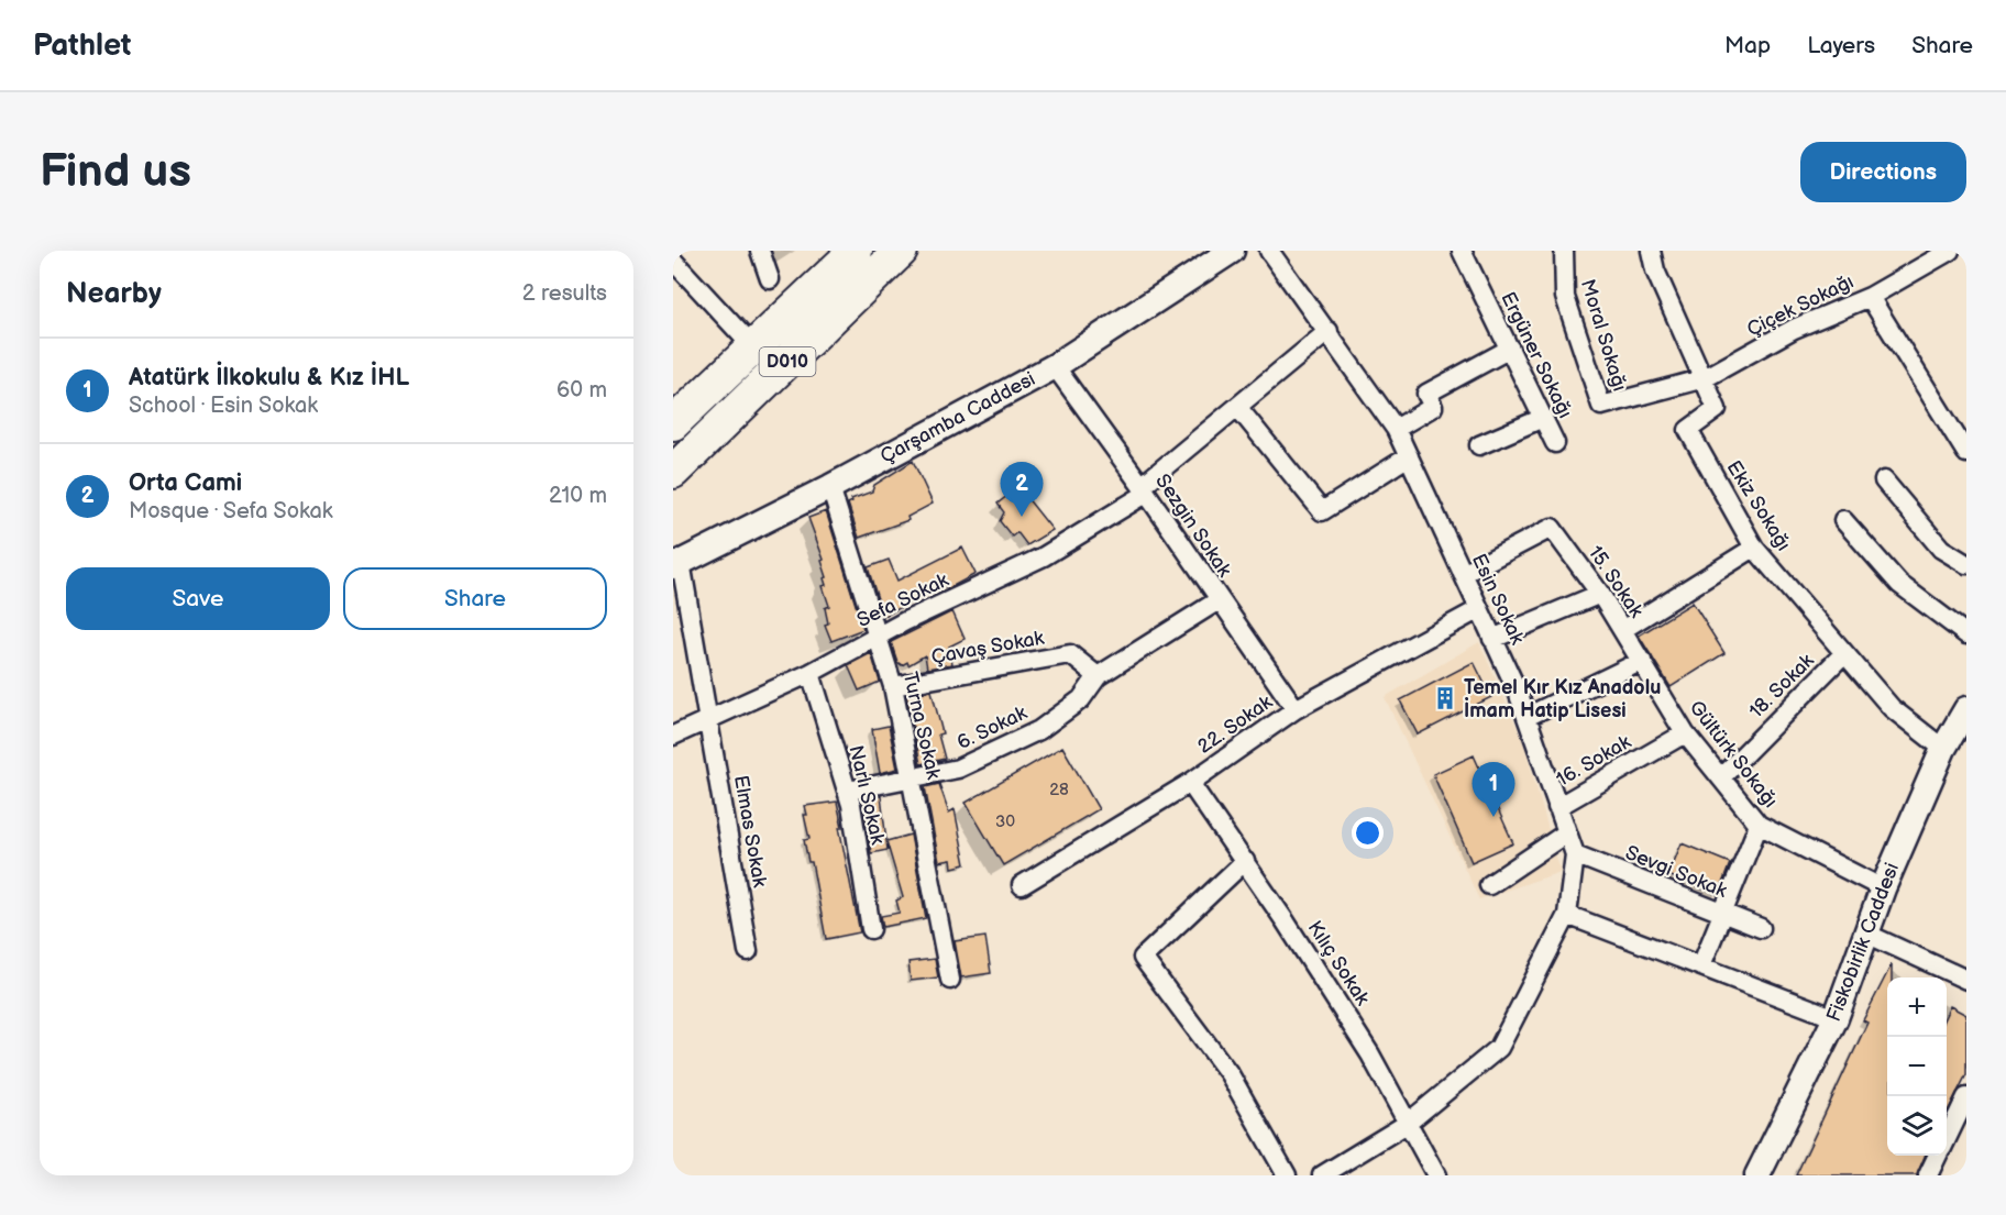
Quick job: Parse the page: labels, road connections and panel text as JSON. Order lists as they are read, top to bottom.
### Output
{
  "streets": {
    "highway": ["D010"],
    "main road": ["Çarşamba Caddesi", "Fiskobirlik Caddesi"],
    "street": [
      "Çiçek Sokağı",
      "Moral Sokağı",
      "Ergüner Sokağı",
      "Ekiz Sokağı",
      "Sezgin Sokak",
      "15. Sokak",
      "Esin Sokak",
      "Sefa Sokak",
      "Çavaş Sokak",
      "18. Sokak",
      "22. Sokak",
      "Turna Sokak",
      "6. Sokak",
      "Gültürk Sokağı",
      "16. Sokak",
      "Narlı Sokak",
      "Elmas Sokak",
      "Sevgi Sokak",
      "Kılıç Sokak"
    ]
  },
  "crossings": [
    ["Çiçek Sokağı", "Moral Sokağı"],
    ["Çiçek Sokağı", "Ekiz Sokağı"],
    ["Moral Sokağı", "Ekiz Sokağı"],
    ["Çarşamba Caddesi", "Sezgin Sokak"],
    ["Çarşamba Caddesi", "Turna Sokak"],
    ["Çarşamba Caddesi", "Elmas Sokak"],
    ["Ekiz Sokağı", "18. Sokak"],
    ["Ekiz Sokağı", "Fiskobirlik Caddesi"],
    ["Sezgin Sokak", "Sefa Sokak"],
    ["Sezgin Sokak", "22. Sokak"],
    ["15. Sokak", "Esin Sokak"],
    ["15. Sokak", "Gültürk Sokağı"],
    ["Esin Sokak", "Sefa Sokak"],
    ["Esin Sokak", "22. Sokak"],
    ["Esin Sokak", "16. Sokak"],
    ["Esin Sokak", "Sevgi Sokak"],
    ["Esin Sokak", "Kılıç Sokak"],
    ["Sefa Sokak", "Turna Sokak"],
    ["Sefa Sokak", "Narlı Sokak"],
    ["Sefa Sokak", "Elmas Sokak"],
    ["Çavaş Sokak", "Turna Sokak"],
    ["Çavaş Sokak", "6. Sokak"],
    ["18. Sokak", "Gültürk Sokağı"],
    ["22. Sokak", "Kılıç Sokak"],
    ["Turna Sokak", "6. Sokak"],
    ["6. Sokak", "Narlı Sokak"],
    ["Gültürk Sokağı", "16. Sokak"],
    ["Gültürk Sokağı", "Fiskobirlik Caddesi"]
  ],
  "places": {
    "building": ["Temel Kır Kız Anadolu İmam Hatip Lisesi"]
  },
  "house_numbers": ["28", "30"],
  "page": {
    "header": "Pathlet",
    "nav": ["Map", "Layers", "Share"],
    "buttons": [
      "Directions",
      ["Save", "Share"]
    ],
    "title": "Find us",
    "heading": ["Nearby", "2 results"],
    "list": [
      {
        "mark": "1",
        "name": "Atatürk İlkokulu & Kız İHL",
        "note": "School · Esin Sokak",
        "value": "60 m"
      },
      {
        "mark": "2",
        "name": "Orta Cami",
        "note": "Mosque · Sefa Sokak",
        "value": "210 m"
      }
    ],
    "pins": ["2", "1"],
    "map_buttons": ["+", "−"]
  }
}
